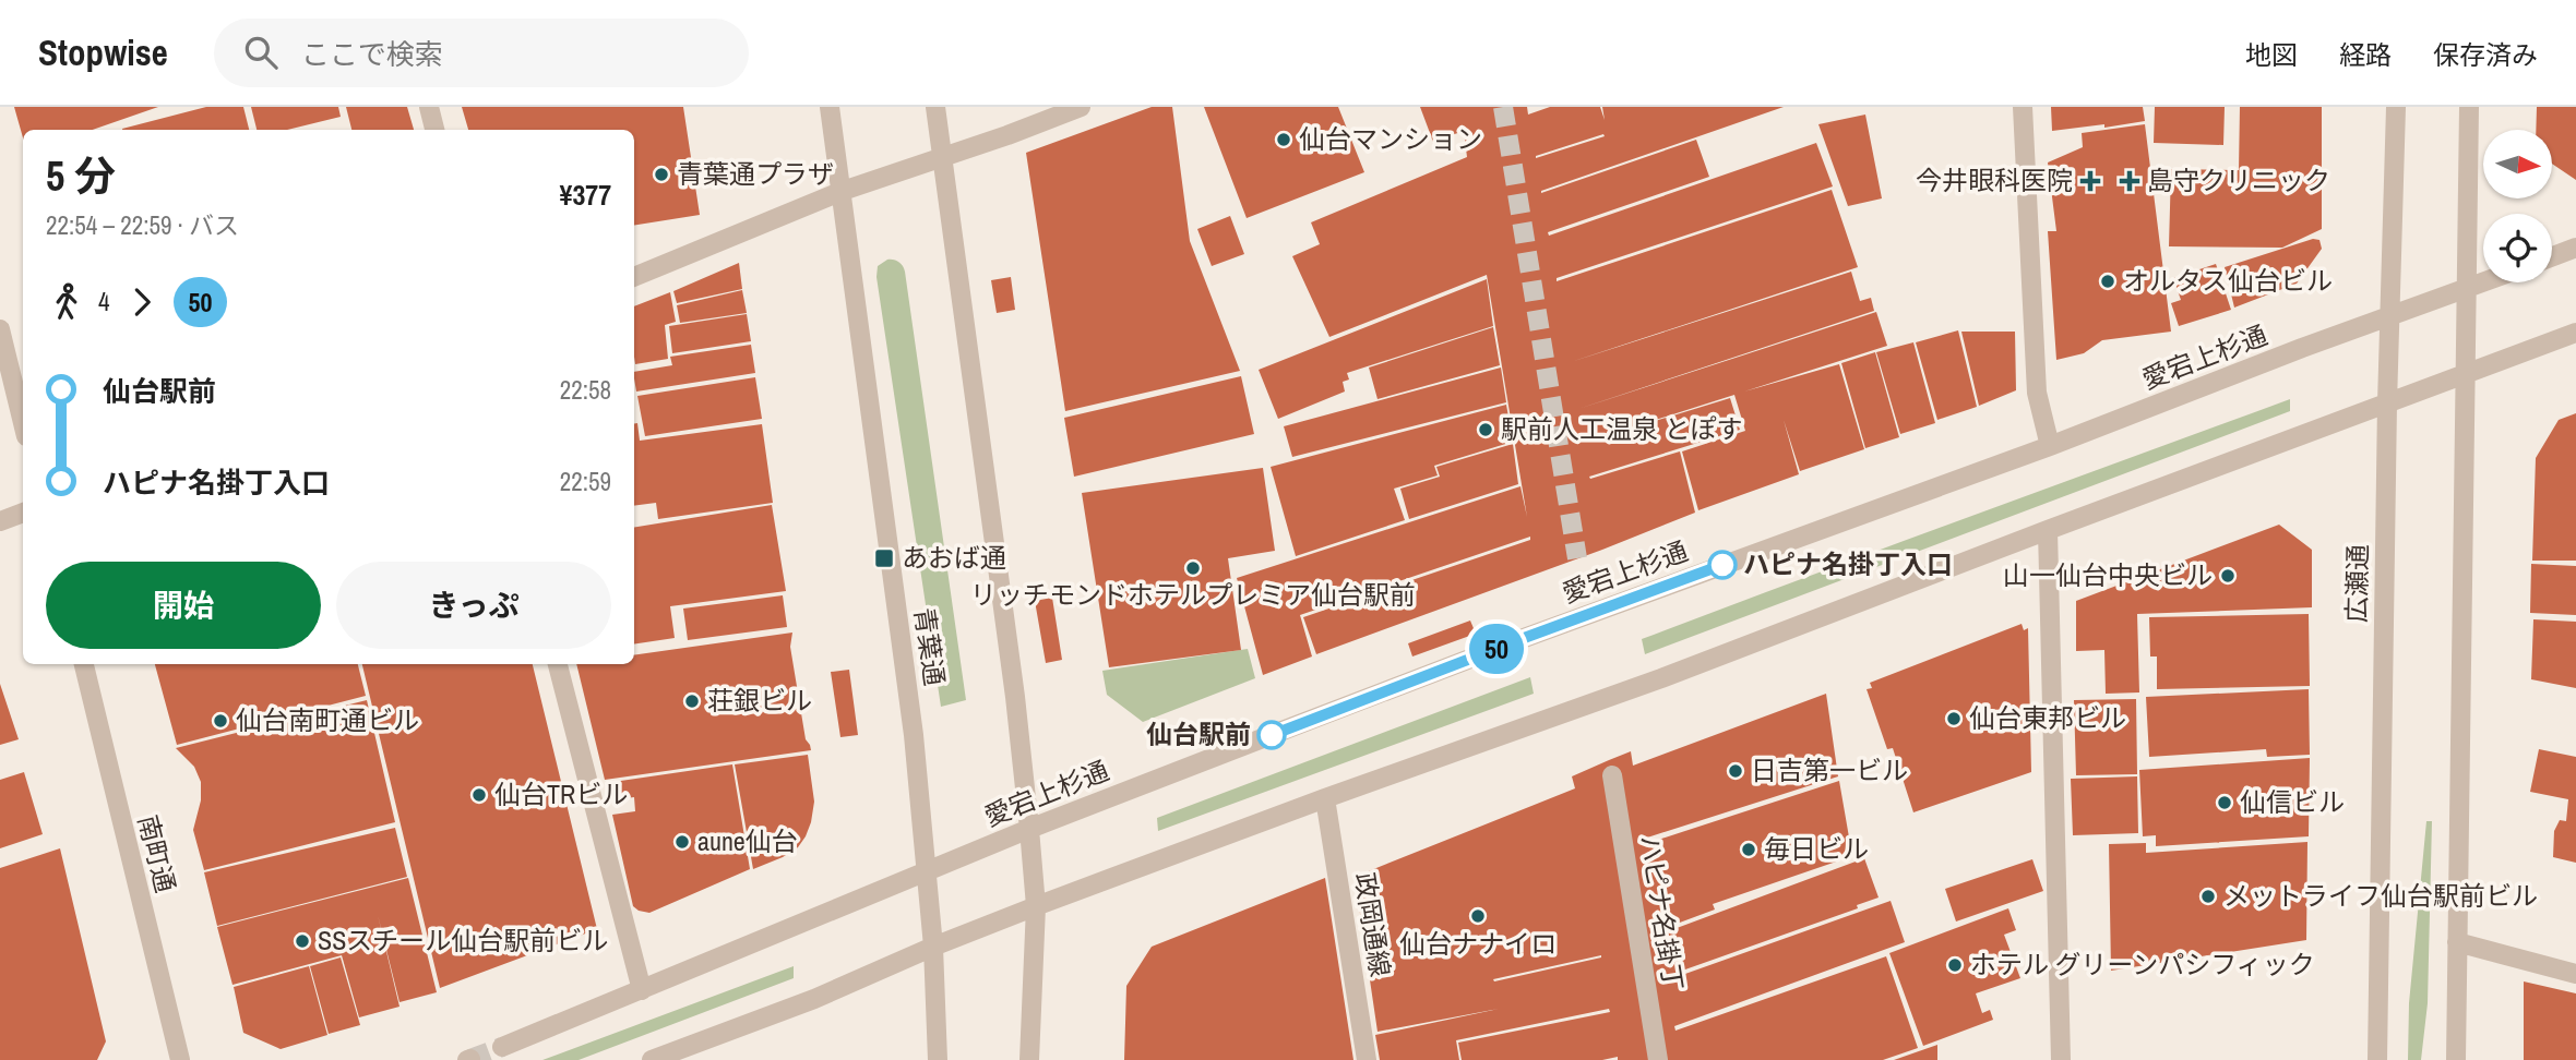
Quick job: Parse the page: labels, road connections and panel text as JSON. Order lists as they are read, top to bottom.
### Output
{
  "streets": {
    "street": [
      "愛宕上杉通",
      "広瀬通",
      "青葉通",
      "南町通",
      "ハピナ名掛丁",
      "政岡通線"
    ]
  },
  "crossings": [
    ["愛宕上杉通", "広瀬通"],
    ["愛宕上杉通", "青葉通"]
  ],
  "places": {
    "other": [
      "仙台マンション",
      "青葉通プラザ",
      "オルタス仙台ビル",
      "駅前人工温泉 とぽす",
      "ハピナ名掛丁入口",
      "リッチモンドホテルプレミア仙台駅前",
      "山一仙台中央ビル",
      "荘銀ビル",
      "仙台東邦ビル",
      "仙台南町通ビル",
      "仙台駅前",
      "日吉第一ビル",
      "仙台TRビル",
      "仙信ビル",
      "aune仙台",
      "毎日ビル",
      "メットライフ仙台駅前ビル",
      "仙台ナナイロ",
      "SSスチール仙台駅前ビル",
      "ホテル グリーンパシフィック"
    ],
    "health": ["今井眼科医院", "島守クリニック"],
    "transit": ["あおば通"]
  },
  "lines": ["bus line 50"],
  "north": "right",
  "page": {
    "header": "Stopwise",
    "search": "ここで検索",
    "nav": ["地図", "経路", "保存済み"],
    "on_map": "50",
    "heading": ["5 分", "22:54 – 22:59 · バス", "¥377"],
    "legs": ["4", "50"],
    "list": [
      {
        "name": "仙台駅前",
        "value": "22:58"
      },
      {
        "name": "ハピナ名掛丁入口",
        "value": "22:59"
      }
    ],
    "buttons": ["開始", "きっぷ"]
  }
}
